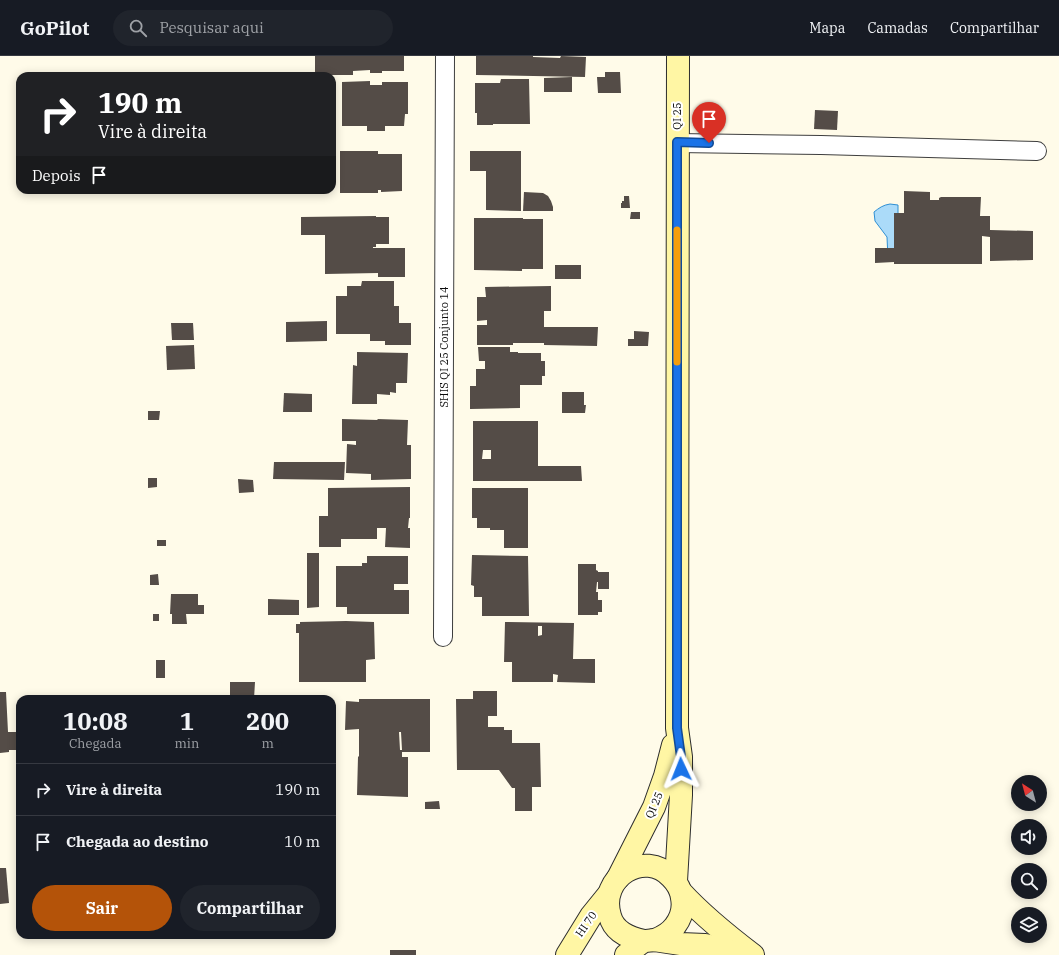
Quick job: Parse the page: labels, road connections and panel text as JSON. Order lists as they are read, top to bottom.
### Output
{
  "streets": {
    "street": ["QI 25", "SHIS QI 25 Conjunto 14", "HI 70"]
  },
  "crossings": [
    ["QI 25", "HI 70"]
  ],
  "north": "top left",
  "page": {
    "header": "GoPilot",
    "search": "Pesquisar aqui",
    "nav": ["Mapa", "Camadas", "Compartilhar"],
    "turn": ["190 m", "Vire à direita"],
    "then": "Depois",
    "eta": [
      "10:08",
      "Chegada",
      "1",
      "min",
      "200",
      "m"
    ],
    "list": [
      {
        "name": "Vire à direita",
        "value": "190 m"
      },
      {
        "name": "Chegada ao destino",
        "value": "10 m"
      }
    ],
    "buttons": ["Sair", "Compartilhar"]
  }
}
